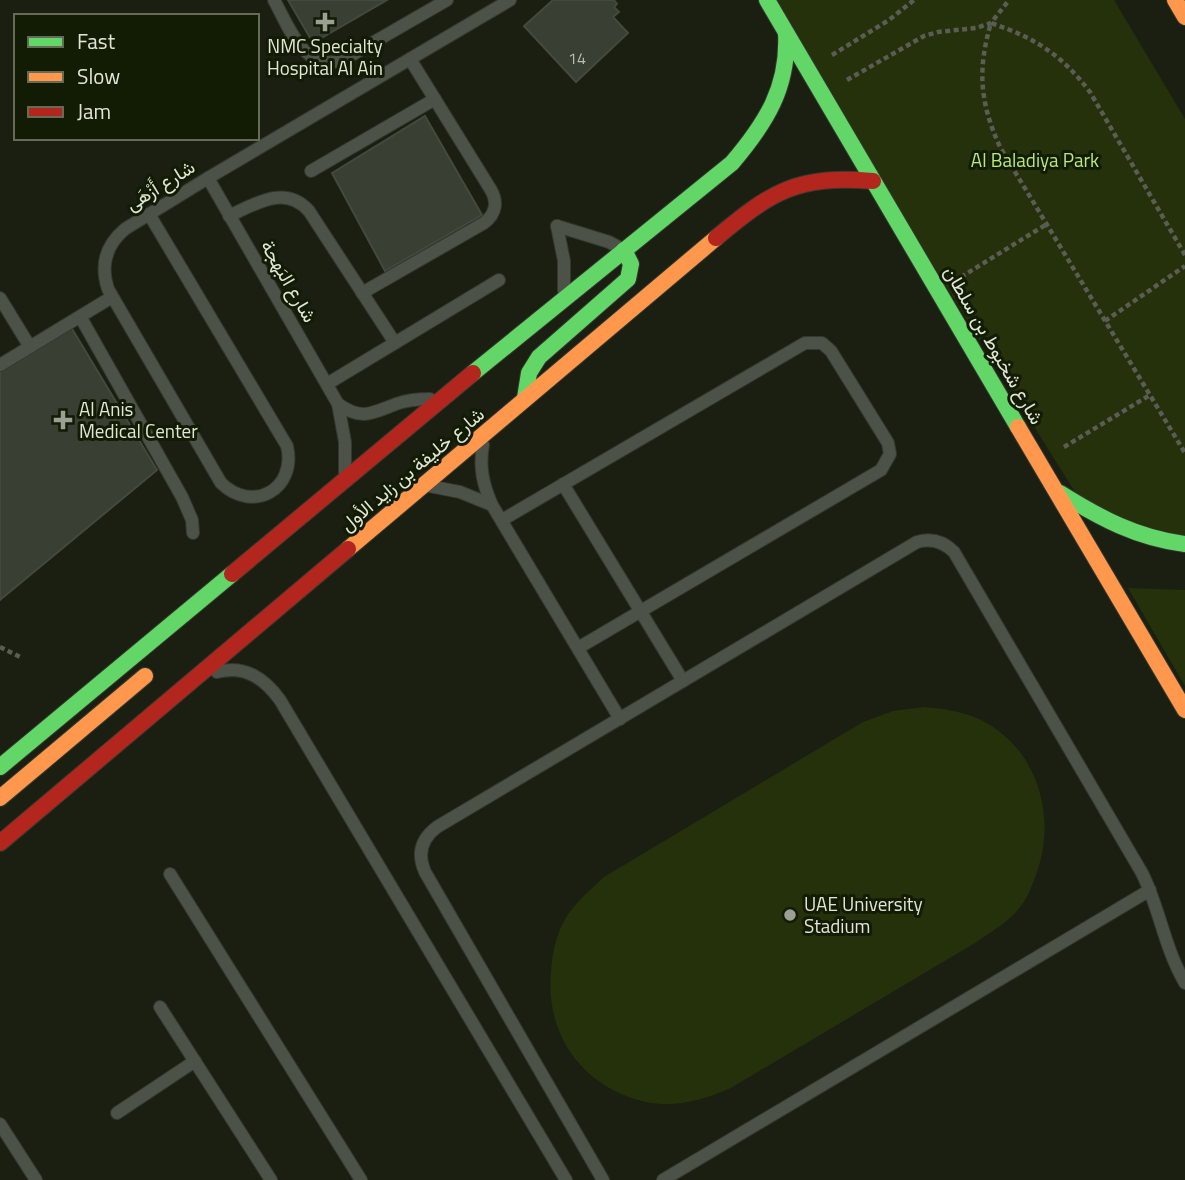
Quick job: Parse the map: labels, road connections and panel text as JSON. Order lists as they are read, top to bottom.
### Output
{
  "streets": {
    "main road": ["شارع شخبوط بن سلطان", "شارع خليفة بن زايد الأول"],
    "lane": ["شارع أَزْهَى", "شارع البَهجة"]
  },
  "crossings": [
    ["شارع أَزْهَى", "شارع البَهجة"],
    ["شارع البَهجة", "شارع خليفة بن زايد الأول"],
    ["شارع شخبوط بن سلطان", "شارع خليفة بن زايد الأول"]
  ],
  "parks": ["Al Baladiya Park"],
  "places": {
    "health": ["NMC Specialty Hospital Al Ain", "Al Anis Medical Center"],
    "other": ["UAE University Stadium"]
  },
  "house_numbers": ["14"],
  "legend": ["Fast", "Slow", "Jam"]
}
